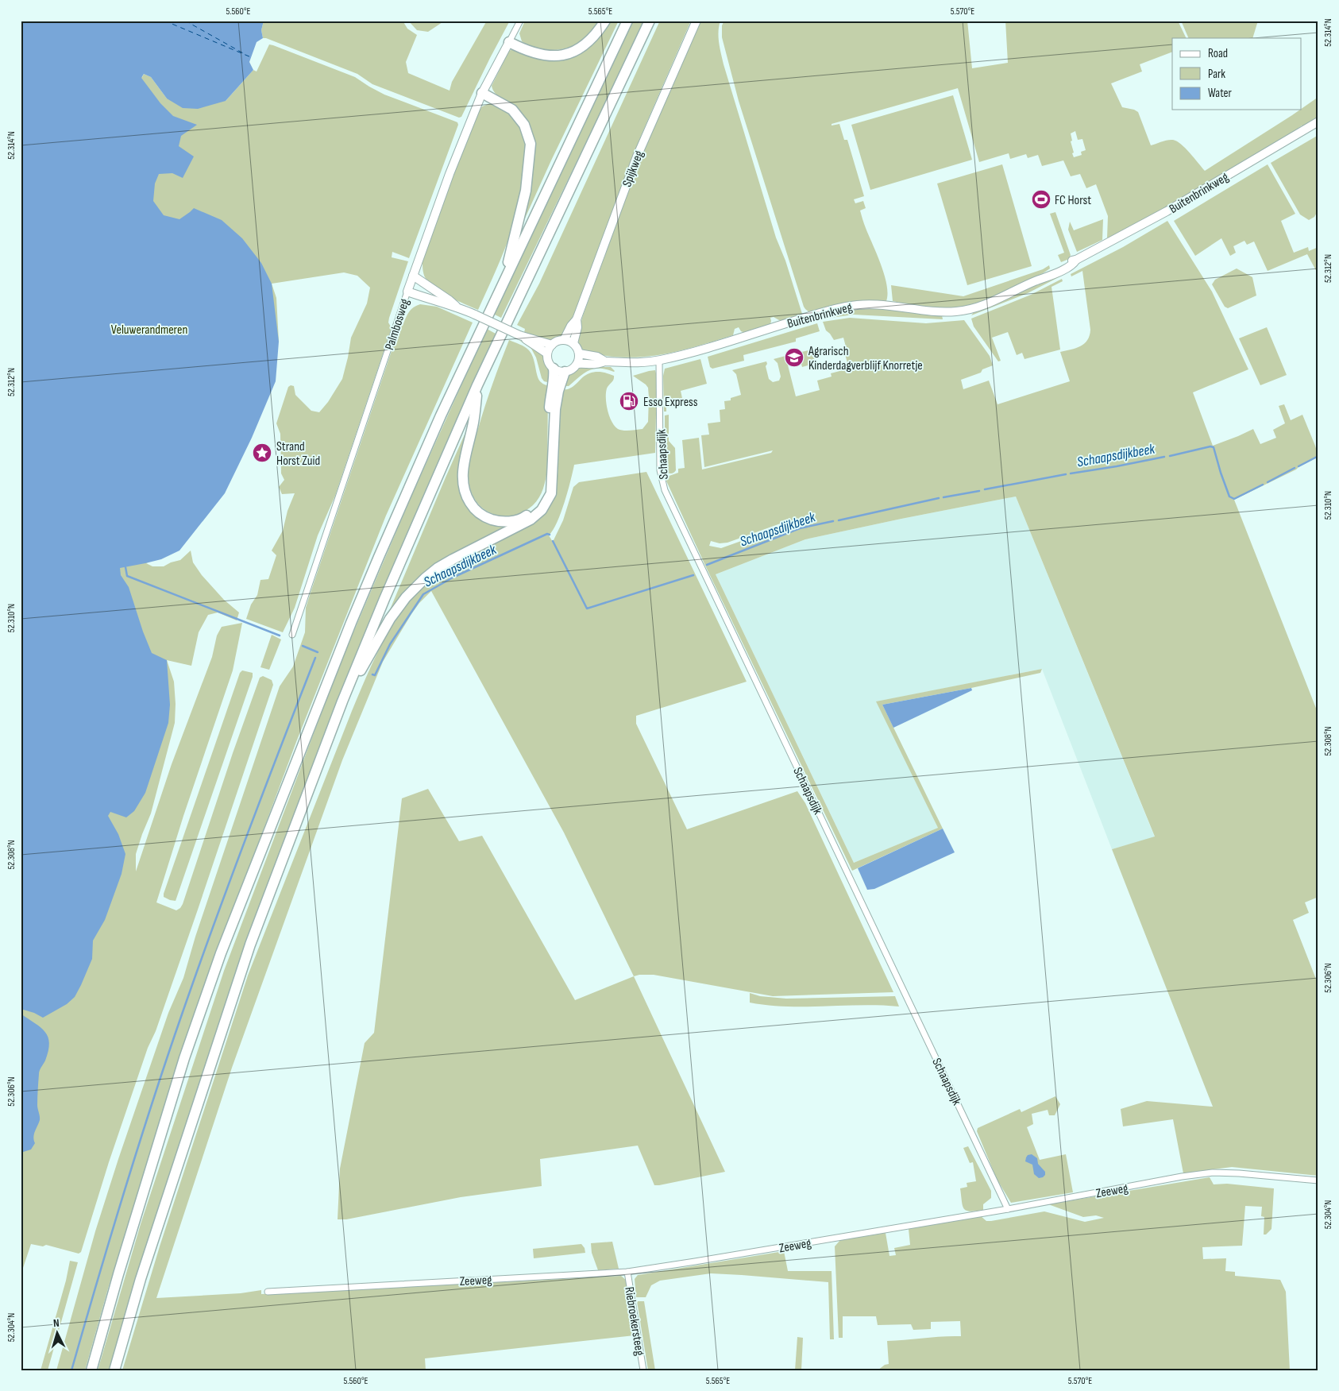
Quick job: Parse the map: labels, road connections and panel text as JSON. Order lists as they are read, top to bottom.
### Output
{
  "streets": {
    "main road": ["Spijkweg", "Buitenbrinkweg", "Palmbosweg"],
    "street": ["Schaapsdijk", "Zeeweg", "Riebroekersteeg"]
  },
  "crossings": [
    ["Spijkweg", "Buitenbrinkweg"],
    ["Buitenbrinkweg", "Schaapsdijk"],
    ["Schaapsdijk", "Zeeweg"],
    ["Zeeweg", "Riebroekersteeg"]
  ],
  "water": ["Schaapsdijkbeek"],
  "parks": ["Veluwerandmeren"],
  "places": {
    "sports": ["FC Horst"],
    "school or university": ["Agrarisch Kinderdagverblijf Knorretje"],
    "fuel station": ["Esso Express"],
    "place": ["Strand Horst Zuid"]
  },
  "legend": ["Road", "Park", "Water"],
  "north": "top",
  "coordinates": [
    "5.560°E",
    "5.565°E",
    "5.570°E",
    "52.314°N",
    "52.312°N",
    "52.310°N",
    "52.308°N",
    "52.306°N",
    "52.304°N"
  ]
}
